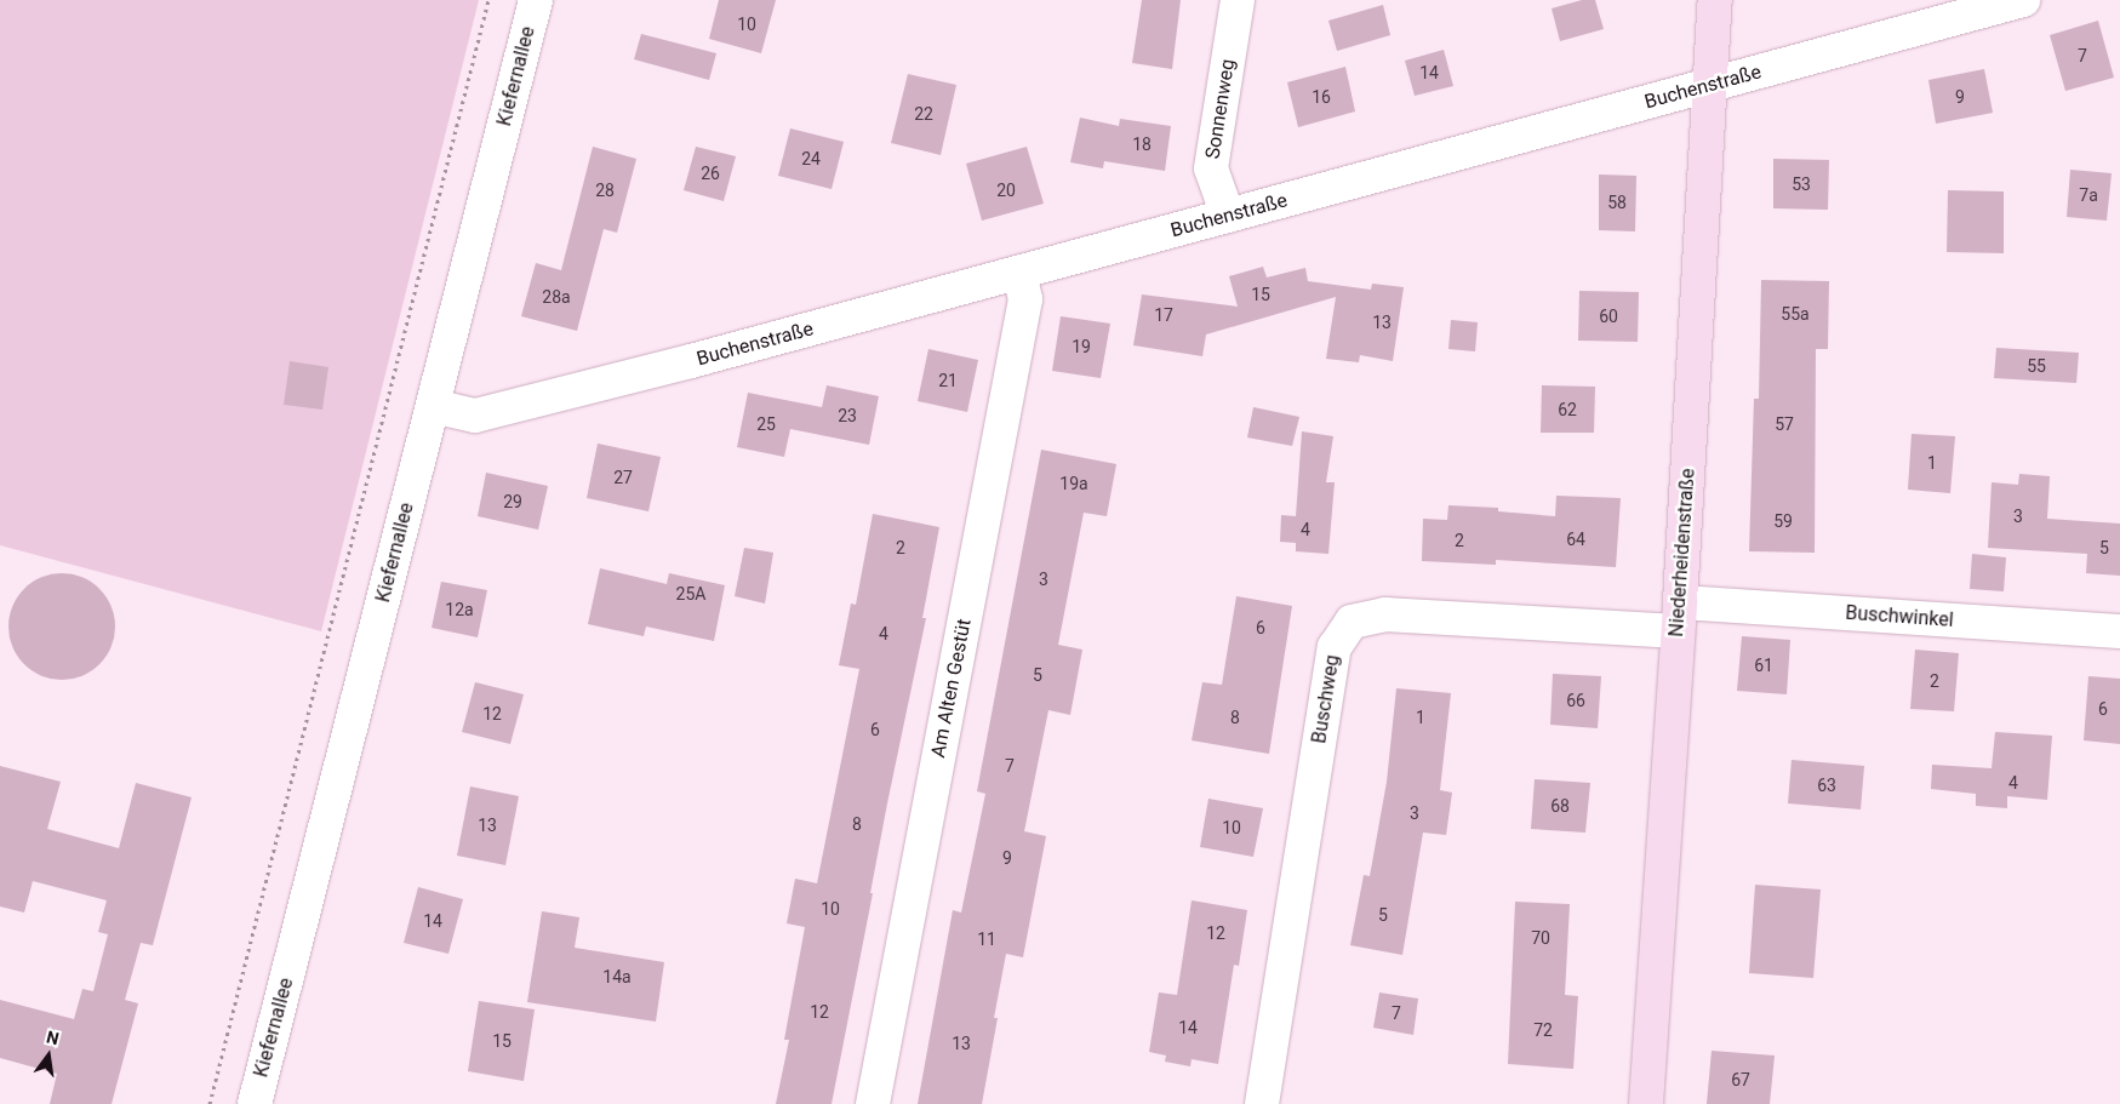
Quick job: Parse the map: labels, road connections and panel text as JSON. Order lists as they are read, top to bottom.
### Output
{
  "streets": {
    "street": [
      "Kiefernallee",
      "Buchenstraße",
      "Sonnenweg",
      "Niederheidenstraße",
      "Buschwinkel",
      "Am Alten Gestüt",
      "Buschweg"
    ]
  },
  "crossings": [
    ["Kiefernallee", "Buchenstraße"],
    ["Buchenstraße", "Sonnenweg"],
    ["Buchenstraße", "Niederheidenstraße"],
    ["Buchenstraße", "Am Alten Gestüt"],
    ["Niederheidenstraße", "Buschwinkel"],
    ["Niederheidenstraße", "Buschweg"],
    ["Buschwinkel", "Buschweg"]
  ],
  "house_numbers": [
    "10",
    "7",
    "14",
    "16",
    "9",
    "22",
    "18",
    "24",
    "26",
    "53",
    "28",
    "20",
    "7a",
    "58",
    "15",
    "28a",
    "55a",
    "17",
    "60",
    "13",
    "19",
    "55",
    "21",
    "62",
    "23",
    "25",
    "57",
    "1",
    "27",
    "19a",
    "29",
    "3",
    "59",
    "4",
    "64",
    "2",
    "2",
    "5",
    "3",
    "25A",
    "12a",
    "6",
    "4",
    "61",
    "5",
    "2",
    "66",
    "6",
    "12",
    "8",
    "1",
    "6",
    "7",
    "4",
    "63",
    "68",
    "3",
    "8",
    "13",
    "10",
    "9",
    "10",
    "5",
    "14",
    "12",
    "70",
    "11",
    "14a",
    "12",
    "7",
    "14",
    "72",
    "15",
    "13",
    "67"
  ],
  "north": "top"
}
